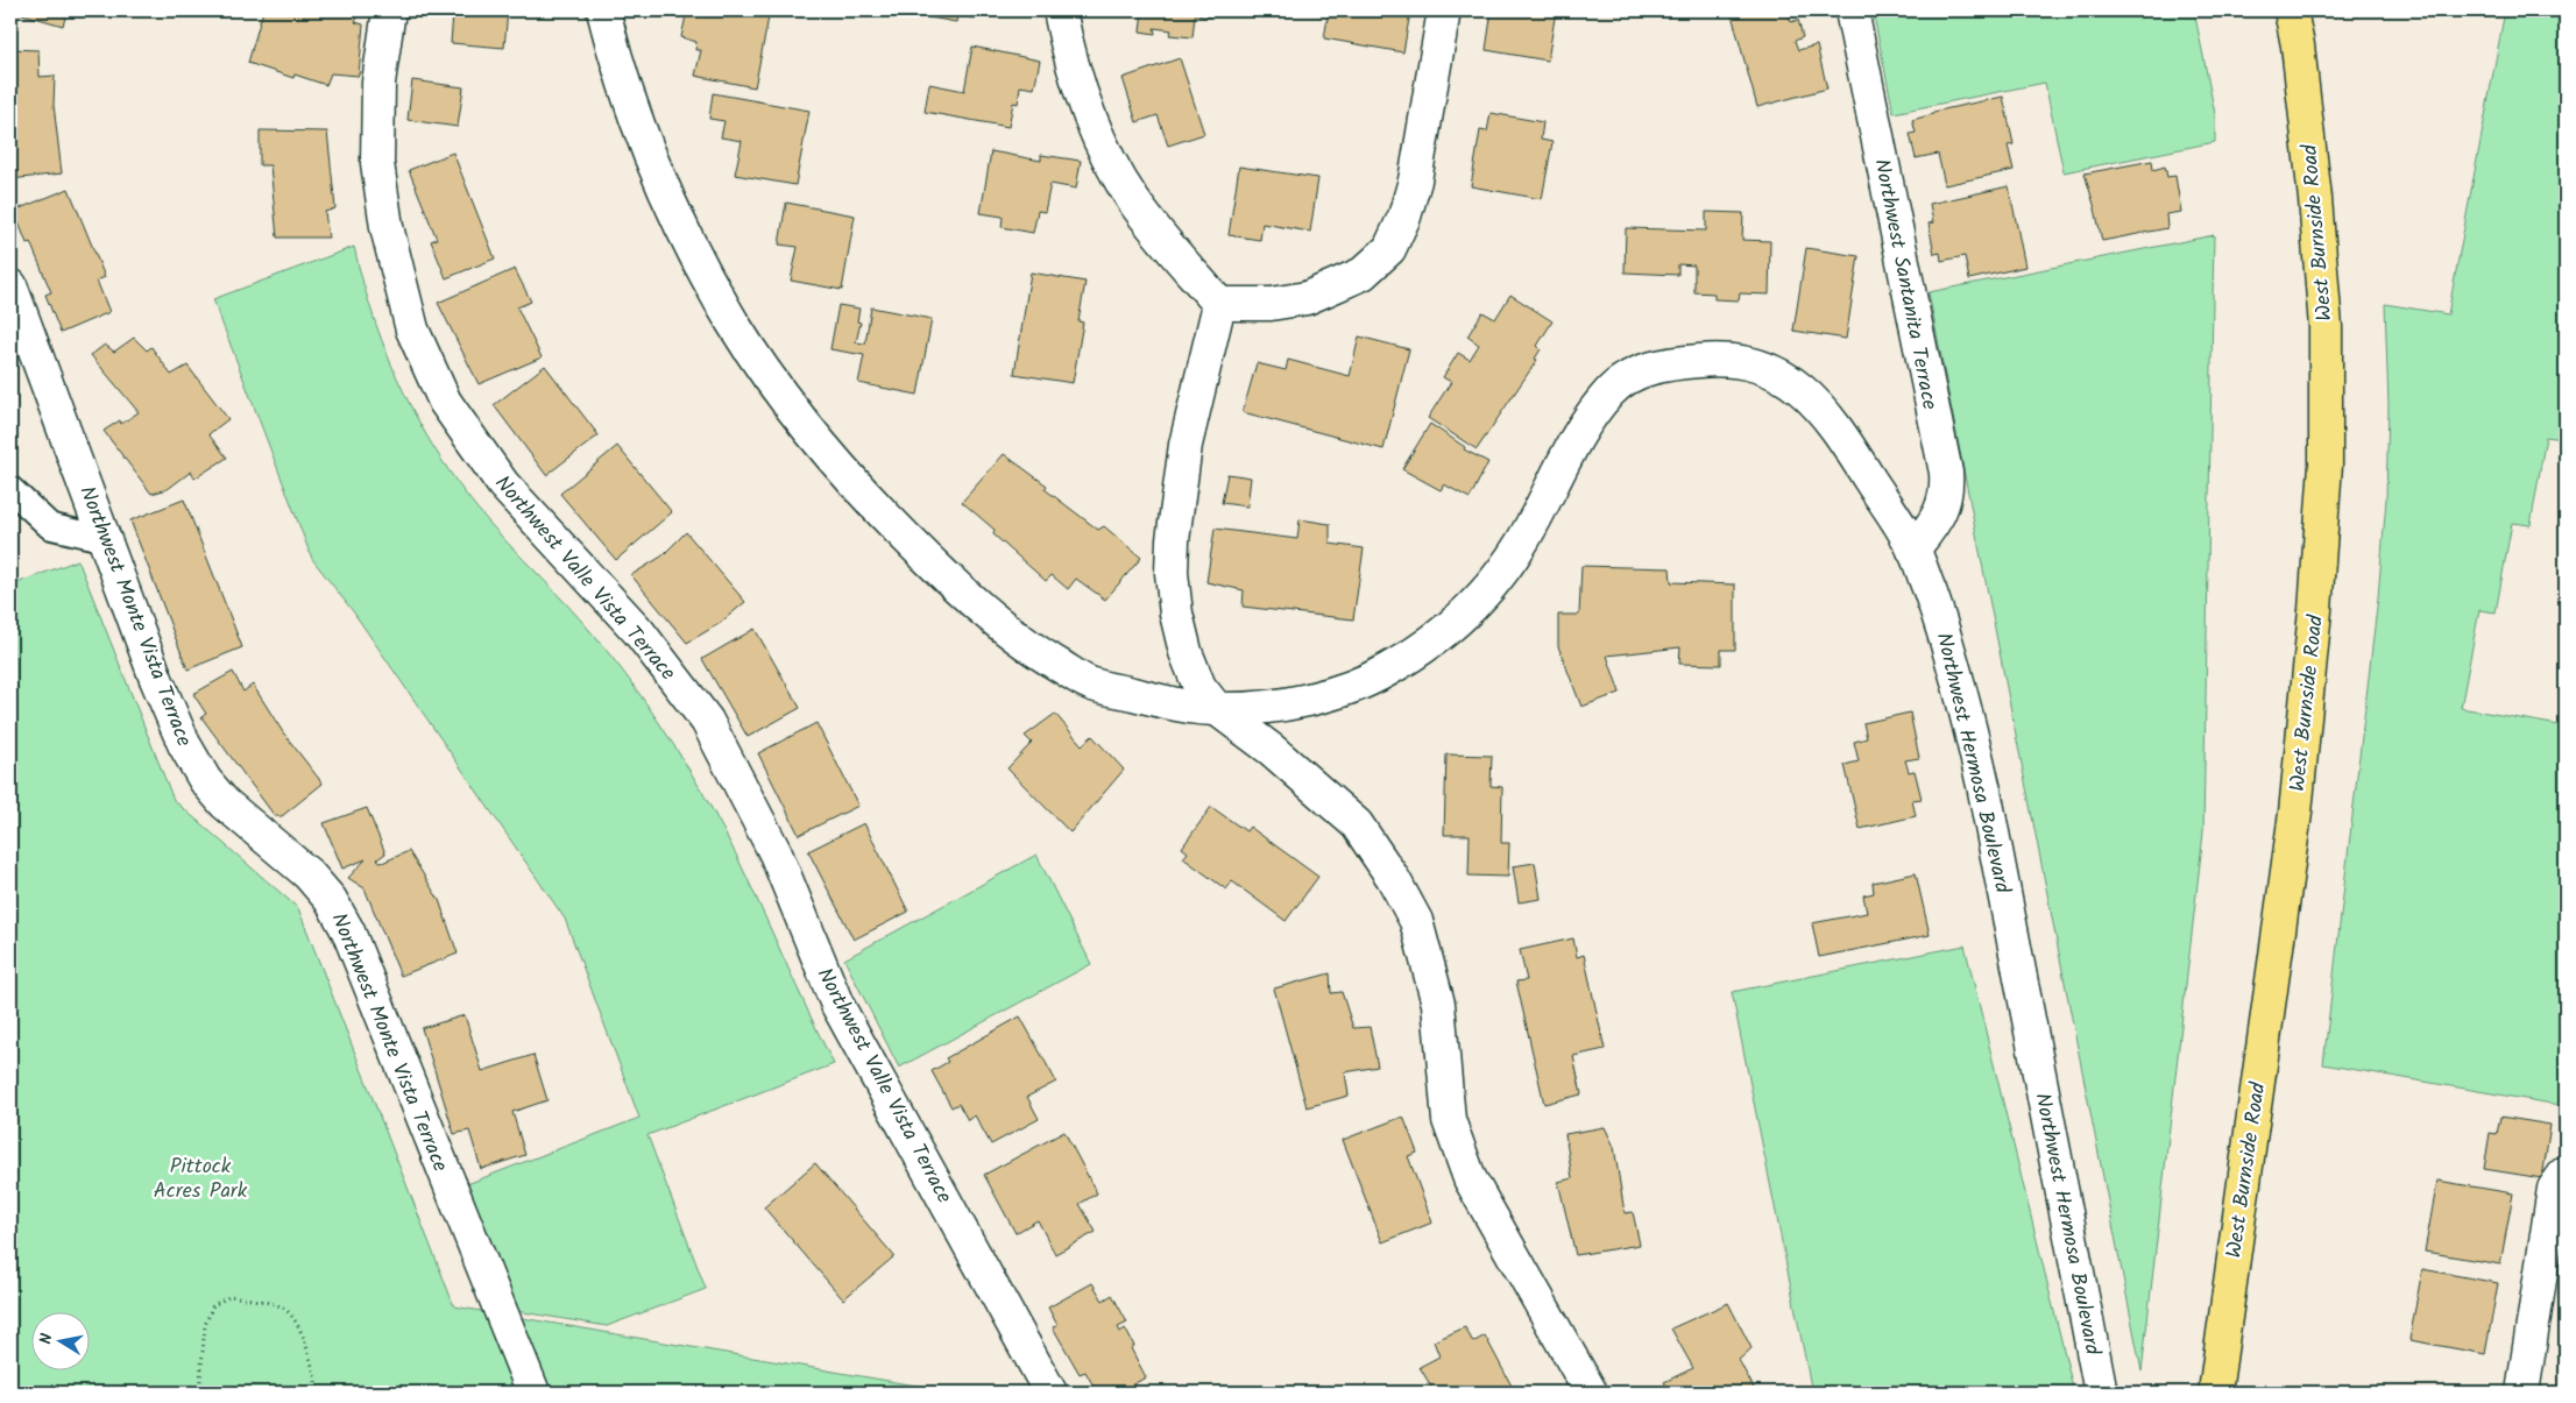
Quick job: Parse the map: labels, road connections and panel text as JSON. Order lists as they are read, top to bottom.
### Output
{
  "streets": {
    "main road": ["West Burnside Road"],
    "street": [
      "Northwest Santanita Terrace",
      "Northwest Valle Vista Terrace",
      "Northwest Monte Vista Terrace",
      "Northwest Hermosa Boulevard"
    ]
  },
  "crossings": [
    ["Northwest Santanita Terrace", "Northwest Hermosa Boulevard"]
  ],
  "parks": ["Pittock Acres Park"],
  "north": "left"
}
